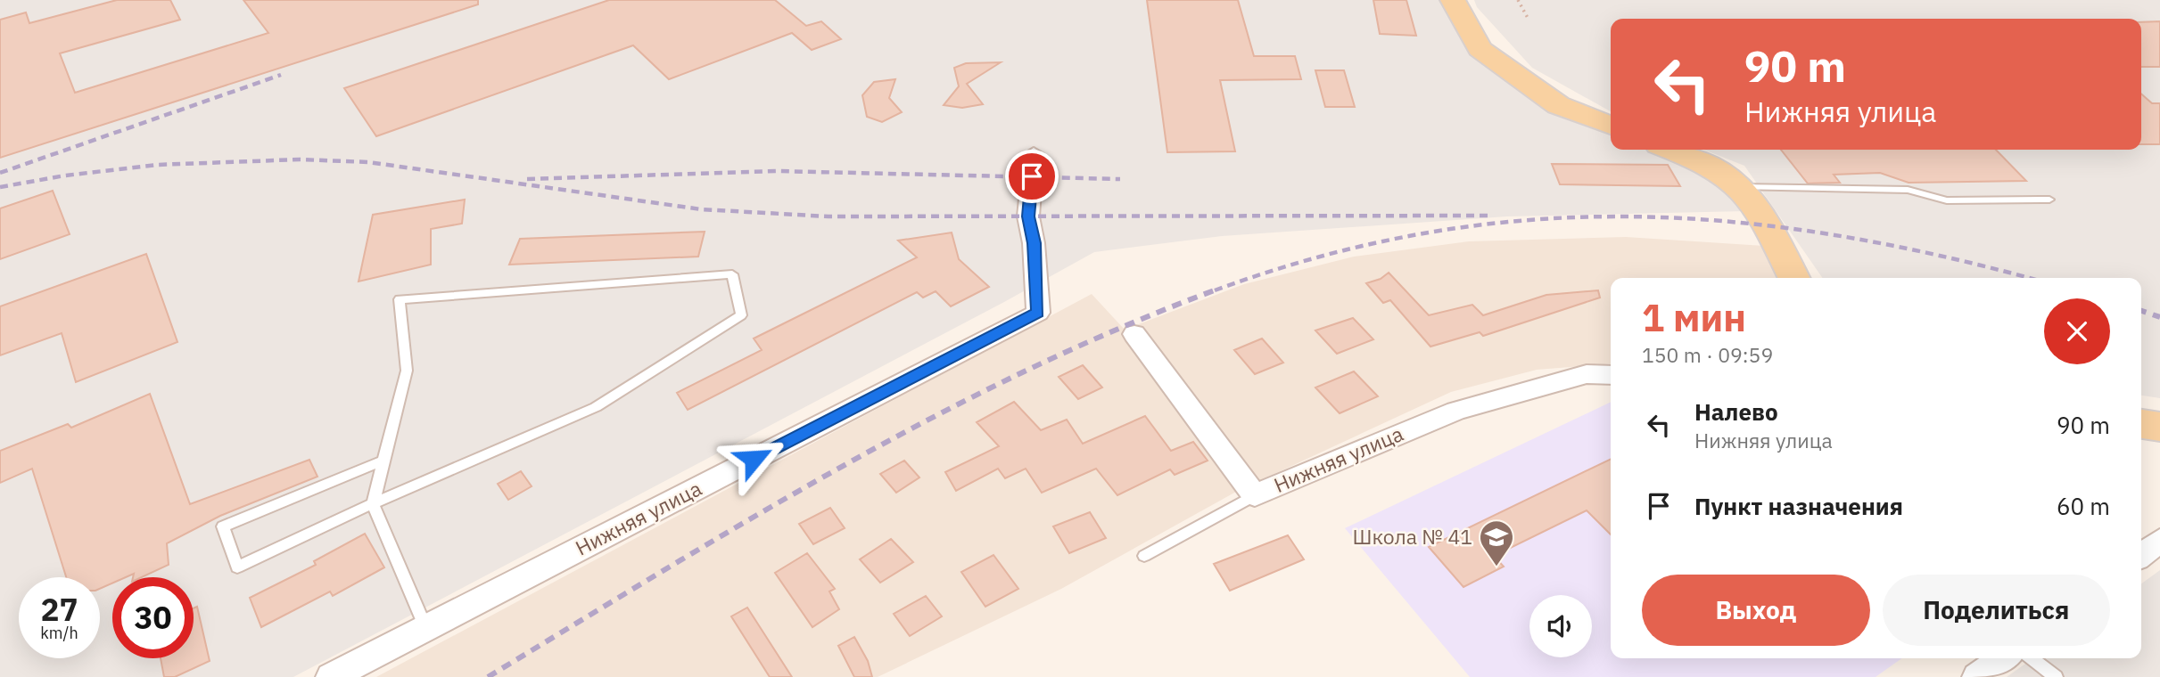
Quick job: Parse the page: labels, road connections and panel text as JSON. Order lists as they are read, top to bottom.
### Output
{
  "streets": {
    "street": ["Нижняя улица"]
  },
  "places": {
    "school or university": ["Школа № 41"]
  },
  "page": {
    "turn": ["90 m", "Нижняя улица"],
    "heading": ["1 мин", "150 m · 09:59"],
    "list": [
      {
        "name": "Налево",
        "note": "Нижняя улица",
        "value": "90 m"
      },
      {
        "name": "Пункт назначения",
        "value": "60 m"
      }
    ],
    "buttons": ["Выход", "Поделиться"],
    "speed": "27 km/h",
    "limit": "30"
  }
}
